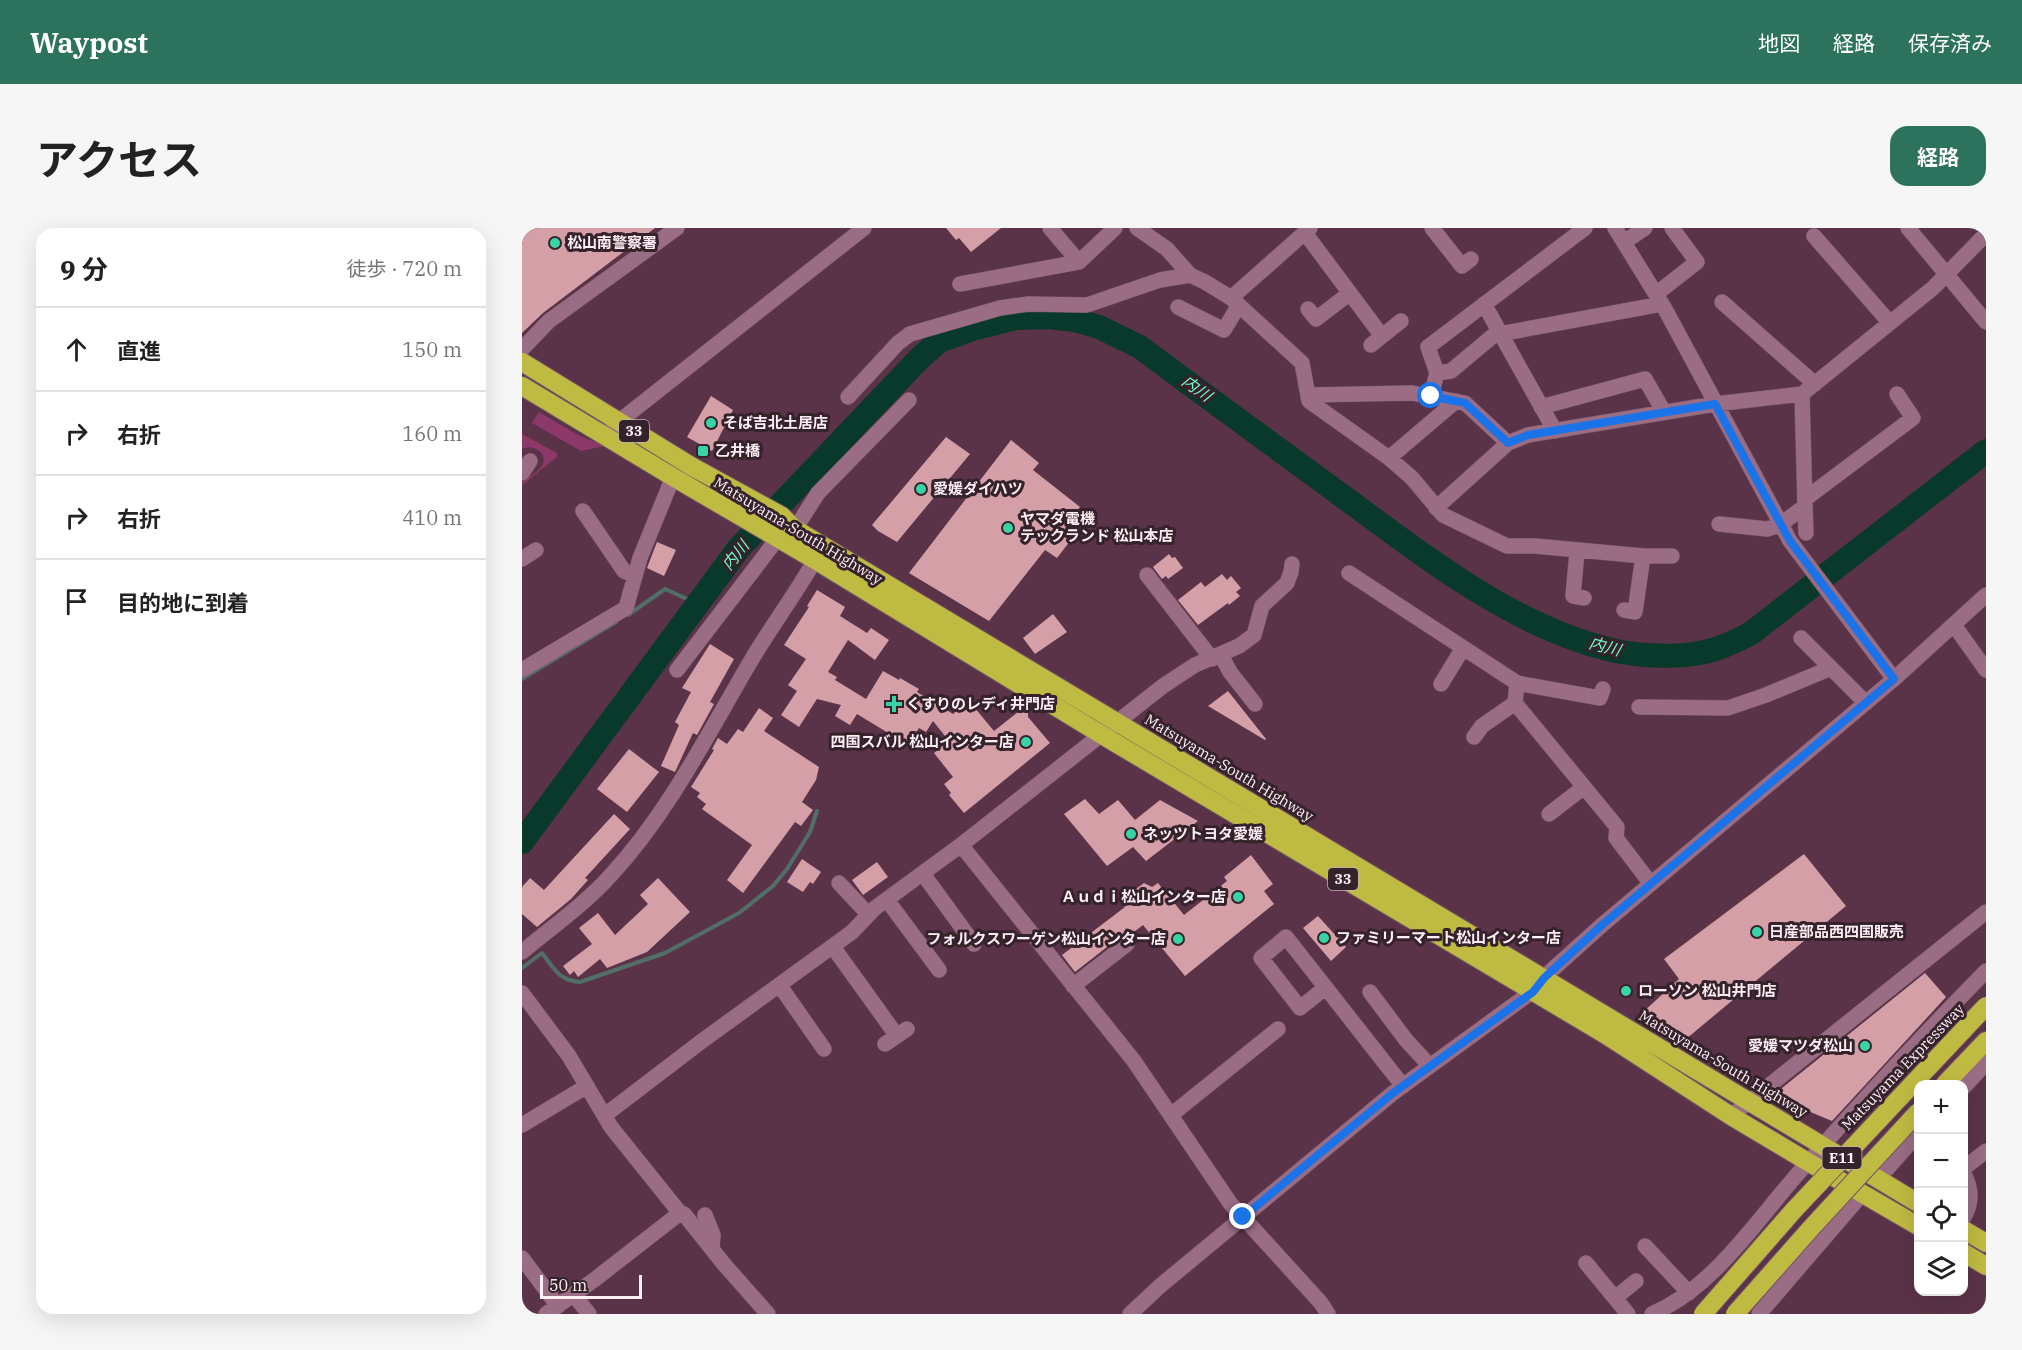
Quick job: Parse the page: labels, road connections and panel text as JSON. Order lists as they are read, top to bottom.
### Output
{
  "streets": {
    "highway": [
      "33",
      "Matsuyama-South Highway",
      "Matsuyama Expressway",
      "E11"
    ]
  },
  "water": ["内川"],
  "places": {
    "other": [
      "松山南警察署",
      "そば吉北土居店",
      "愛媛ダイハツ",
      "ヤマダ電機 テックランド 松山本店",
      "四国スバル 松山インター店",
      "ネッツトヨタ愛媛",
      "Ａｕｄｉ松山インター店",
      "日産部品西四国販売",
      "ファミリーマート松山インター店",
      "フォルクスワーゲン松山インター店",
      "ローソン 松山井門店",
      "愛媛マツダ松山"
    ],
    "transit": ["乙井橋"],
    "health": ["くすりのレディ井門店"]
  },
  "scale_bar": "50 m",
  "page": {
    "header": "Waypost",
    "nav": ["地図", "経路", "保存済み"],
    "title": "アクセス",
    "buttons": "経路",
    "heading": ["9 分", "徒歩 · 720 m"],
    "list": [
      ["直進", "150 m"],
      ["右折", "160 m"],
      ["右折", "410 m"],
      "目的地に到着"
    ],
    "map_buttons": ["+", "−"],
    "scale": "50 m"
  }
}
